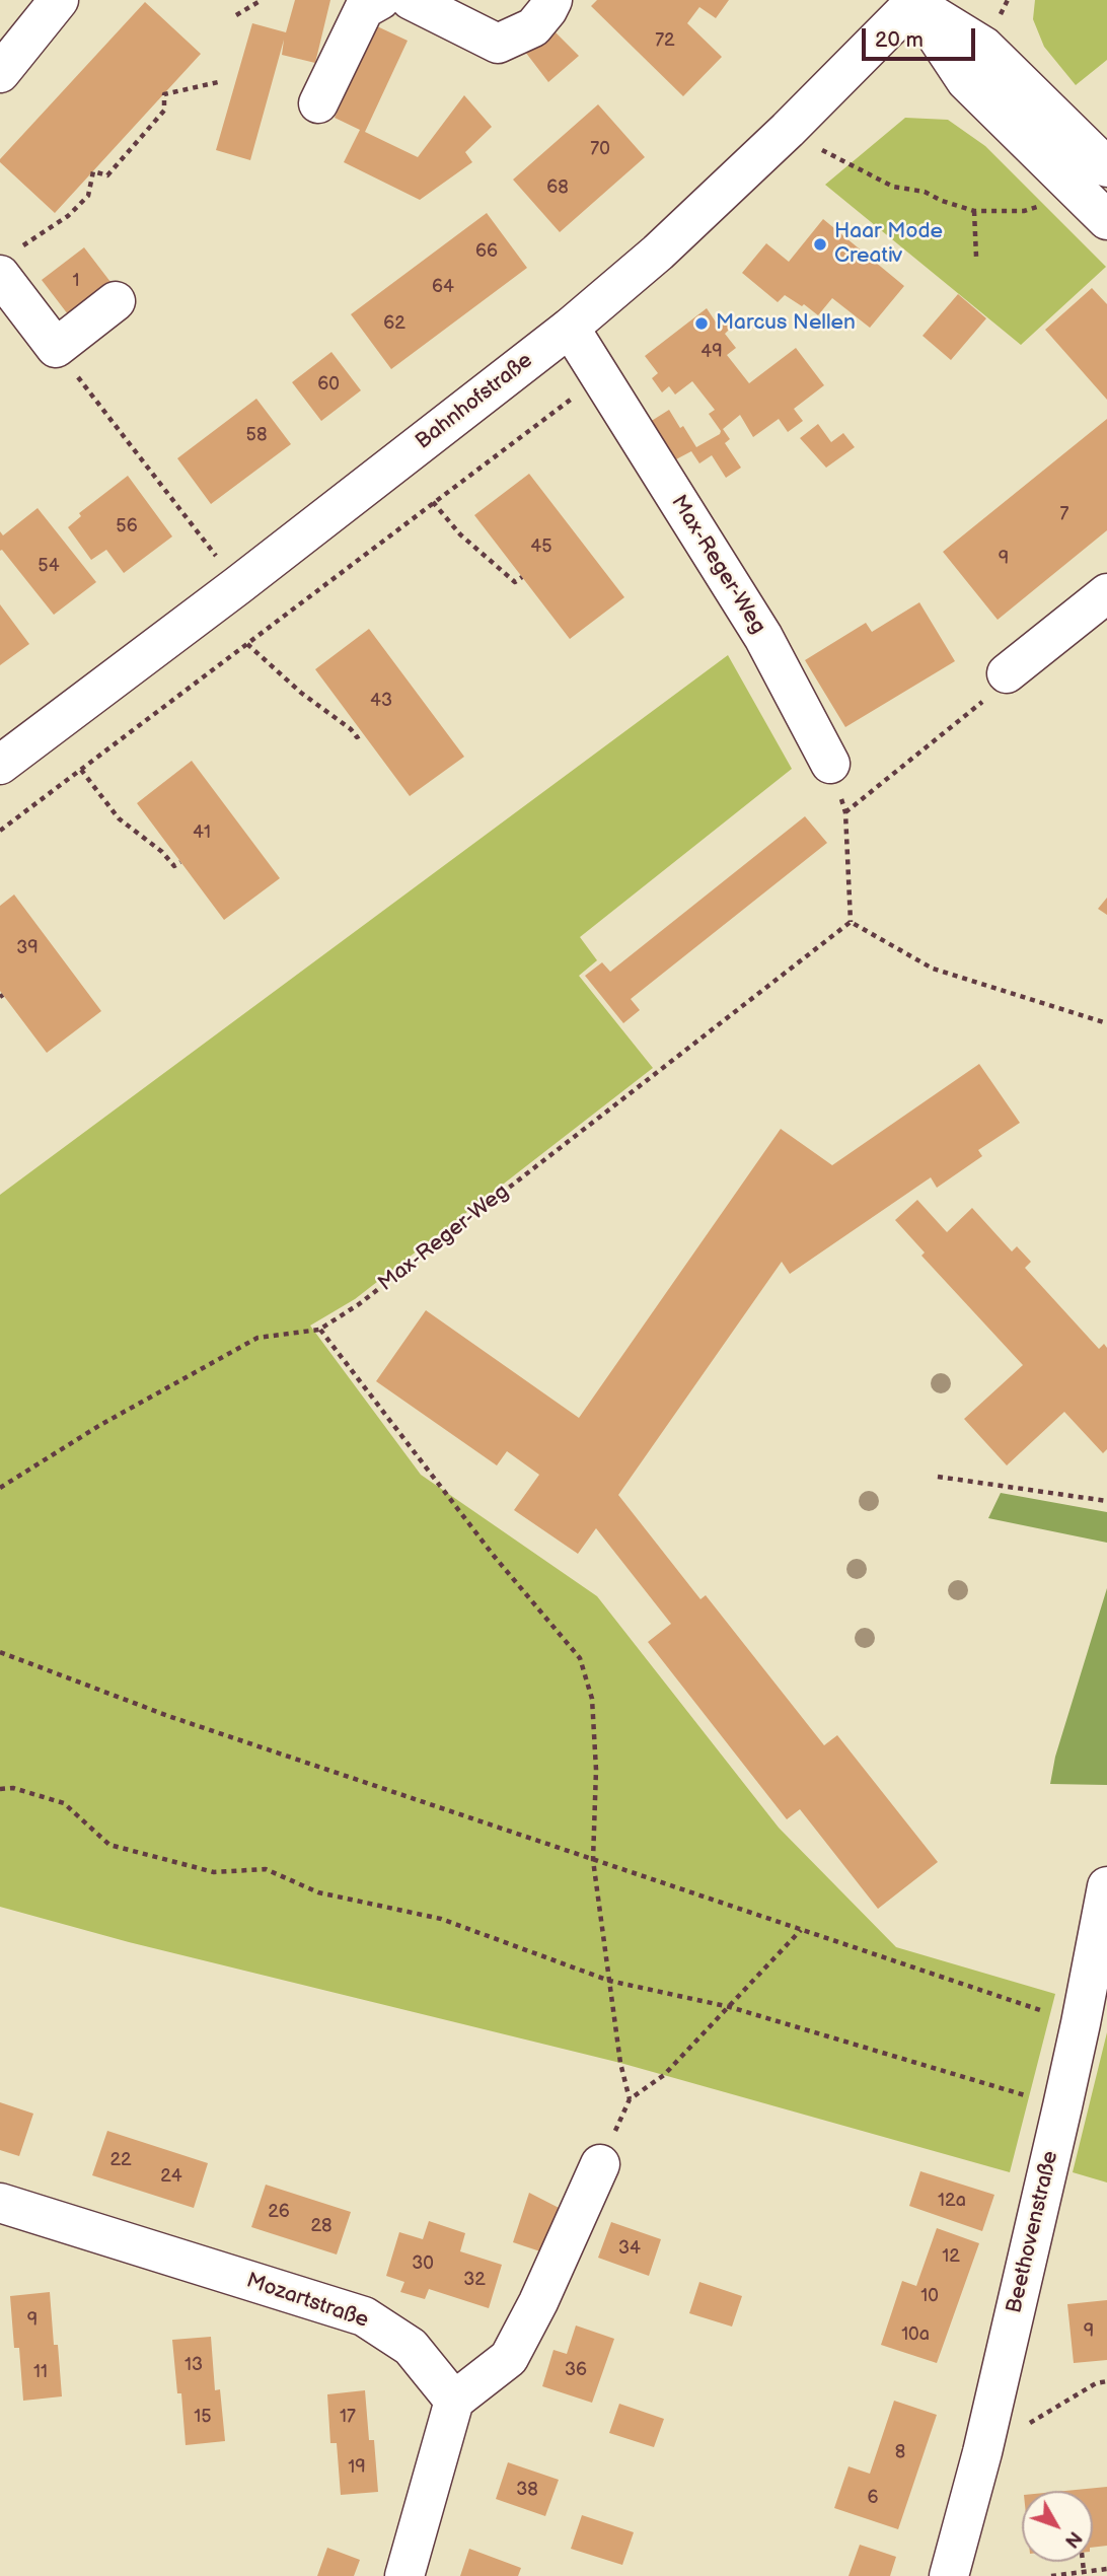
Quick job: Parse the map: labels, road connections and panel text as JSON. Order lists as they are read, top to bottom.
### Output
{
  "streets": {
    "street": [
      "Bahnhofstraße",
      "Max-Reger-Weg",
      "Beethovenstraße",
      "Mozartstraße"
    ]
  },
  "crossings": [
    ["Bahnhofstraße", "Max-Reger-Weg"]
  ],
  "places": ["Haar Mode Creativ", "Marcus Nellen"],
  "house_numbers": [
    "72",
    "70",
    "68",
    "66",
    "1",
    "64",
    "62",
    "49",
    "60",
    "58",
    "7",
    "56",
    "45",
    "9",
    "54",
    "43",
    "41",
    "39",
    "22",
    "24",
    "12a",
    "26",
    "28",
    "34",
    "12",
    "30",
    "32",
    "10",
    "9",
    "9",
    "10a",
    "13",
    "36",
    "11",
    "15",
    "17",
    "8",
    "19",
    "38",
    "6"
  ],
  "scale_bar": "20 m",
  "north": "bottom right"
}
